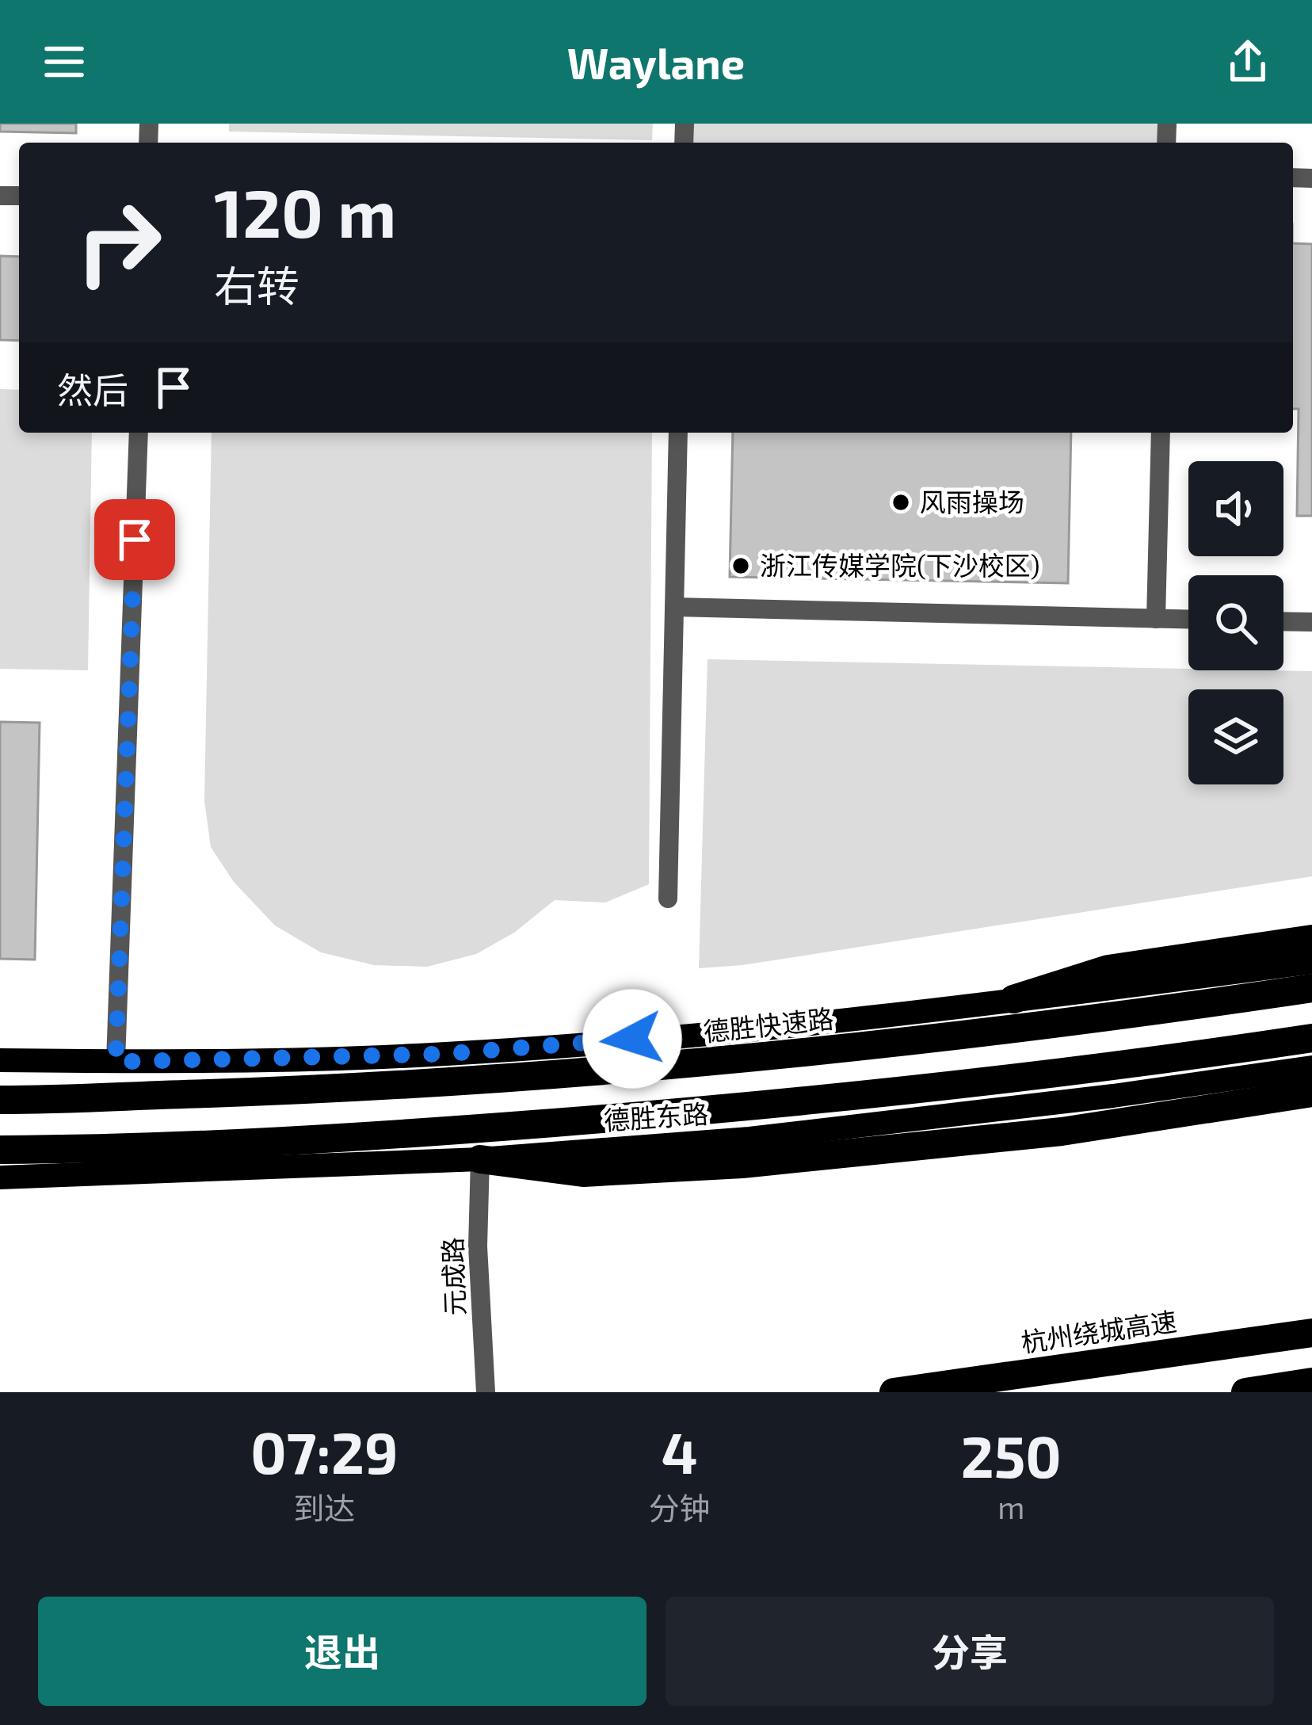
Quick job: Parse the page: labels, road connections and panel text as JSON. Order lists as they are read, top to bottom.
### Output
{
  "streets": {
    "highway": ["德胜快速路", "杭州绕城高速"],
    "main road": ["德胜东路"],
    "street": ["元成路"]
  },
  "crossings": [
    ["德胜东路", "元成路"]
  ],
  "places": ["风雨操场", "浙江传媒学院(下沙校区)"],
  "page": {
    "header": "Waylane",
    "turn": ["120 m", "右转"],
    "then": "然后",
    "eta": [
      "07:29",
      "到达",
      "4",
      "分钟",
      "250",
      "m"
    ],
    "buttons": ["退出", "分享"]
  }
}
